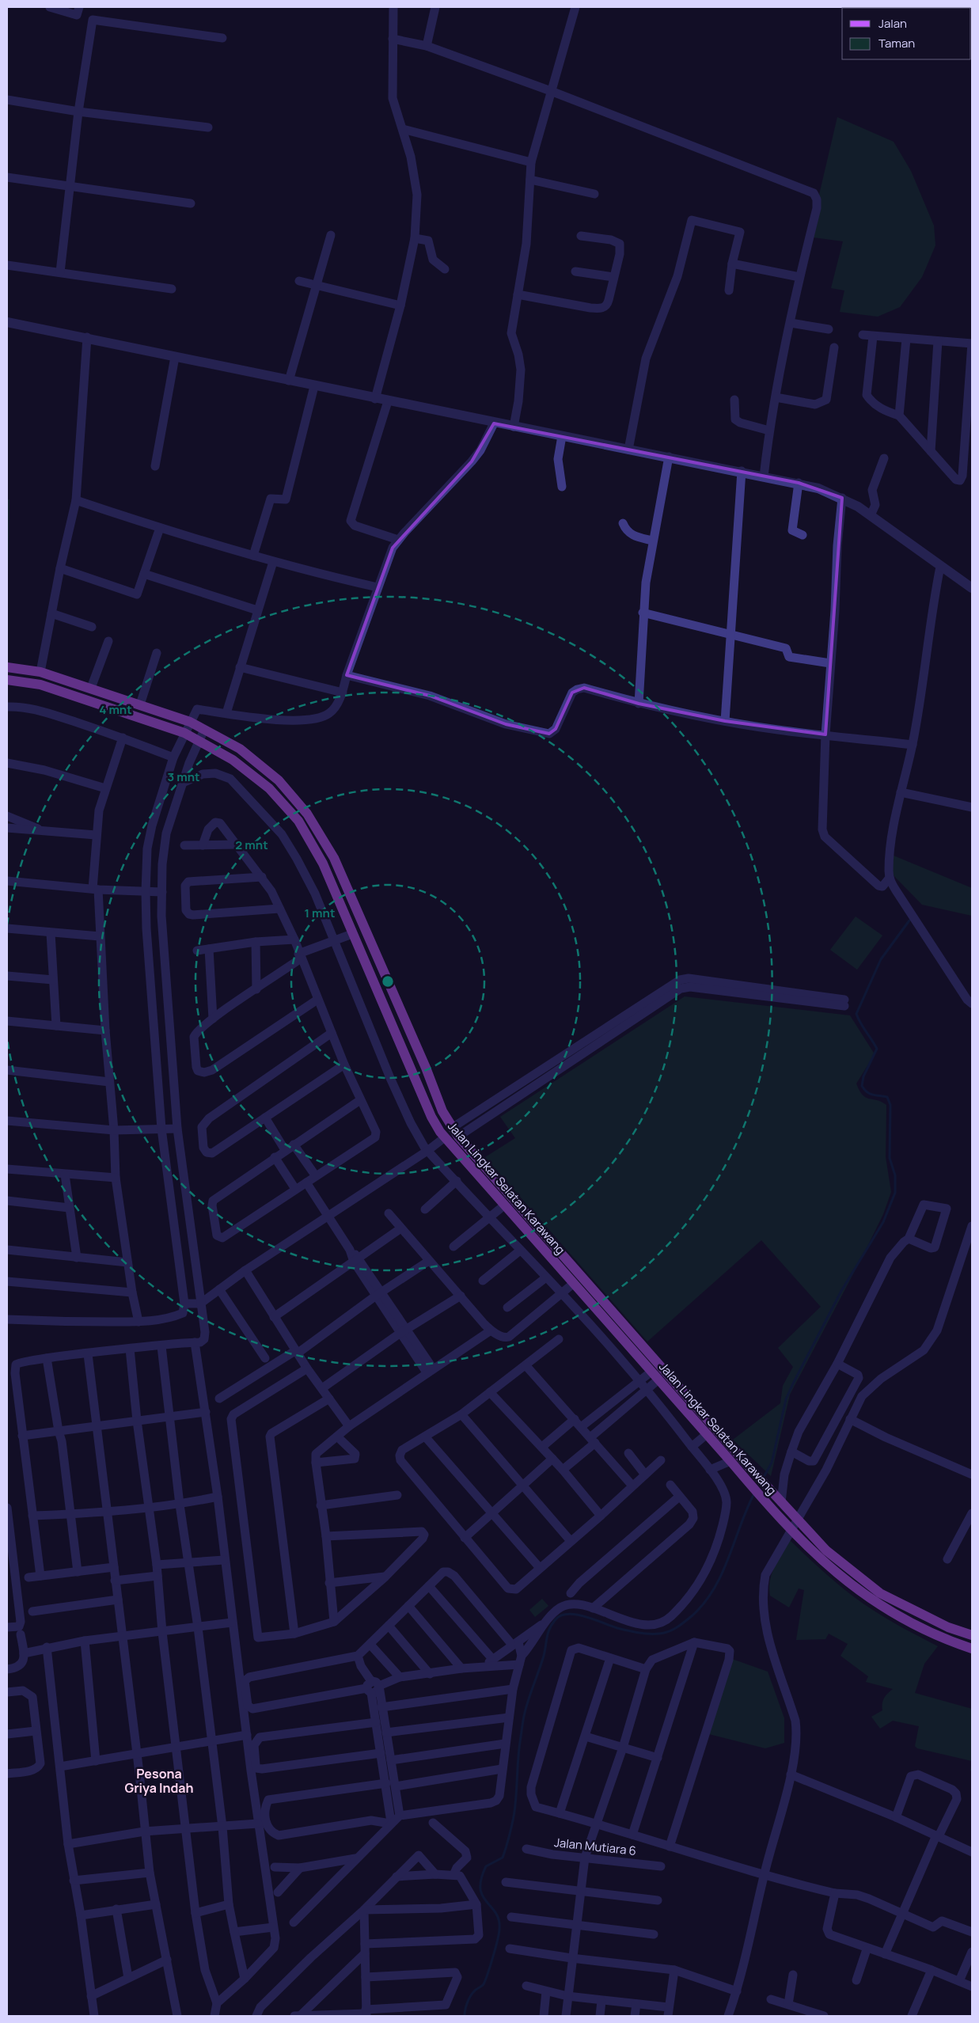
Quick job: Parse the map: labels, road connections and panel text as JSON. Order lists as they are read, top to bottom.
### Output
{
  "streets": {
    "main road": ["Jalan Lingkar Selatan Karawang"],
    "street": ["Jalan Mutiara 6"]
  },
  "districts": ["Pesona Griya Indah"],
  "legend": ["Jalan", "Taman"],
  "rings": [
    "4 mnt",
    "3 mnt",
    "2 mnt",
    "1 mnt"
  ]
}
